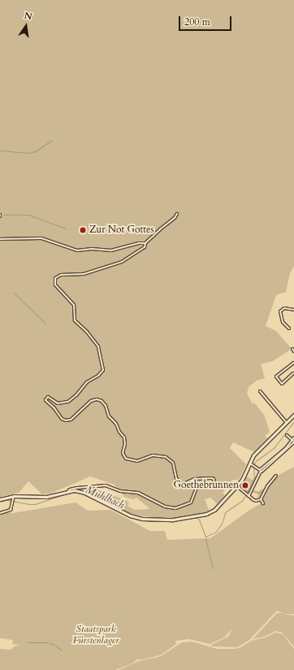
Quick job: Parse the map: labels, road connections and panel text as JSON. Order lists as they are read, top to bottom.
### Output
{
  "water": ["Mühlbach"],
  "parks": ["Staatspark Fürstenlager"],
  "places": ["Zur Not Gottes", "Goethebrunnen"],
  "scale_bar": "200 m",
  "north": "top"
}
